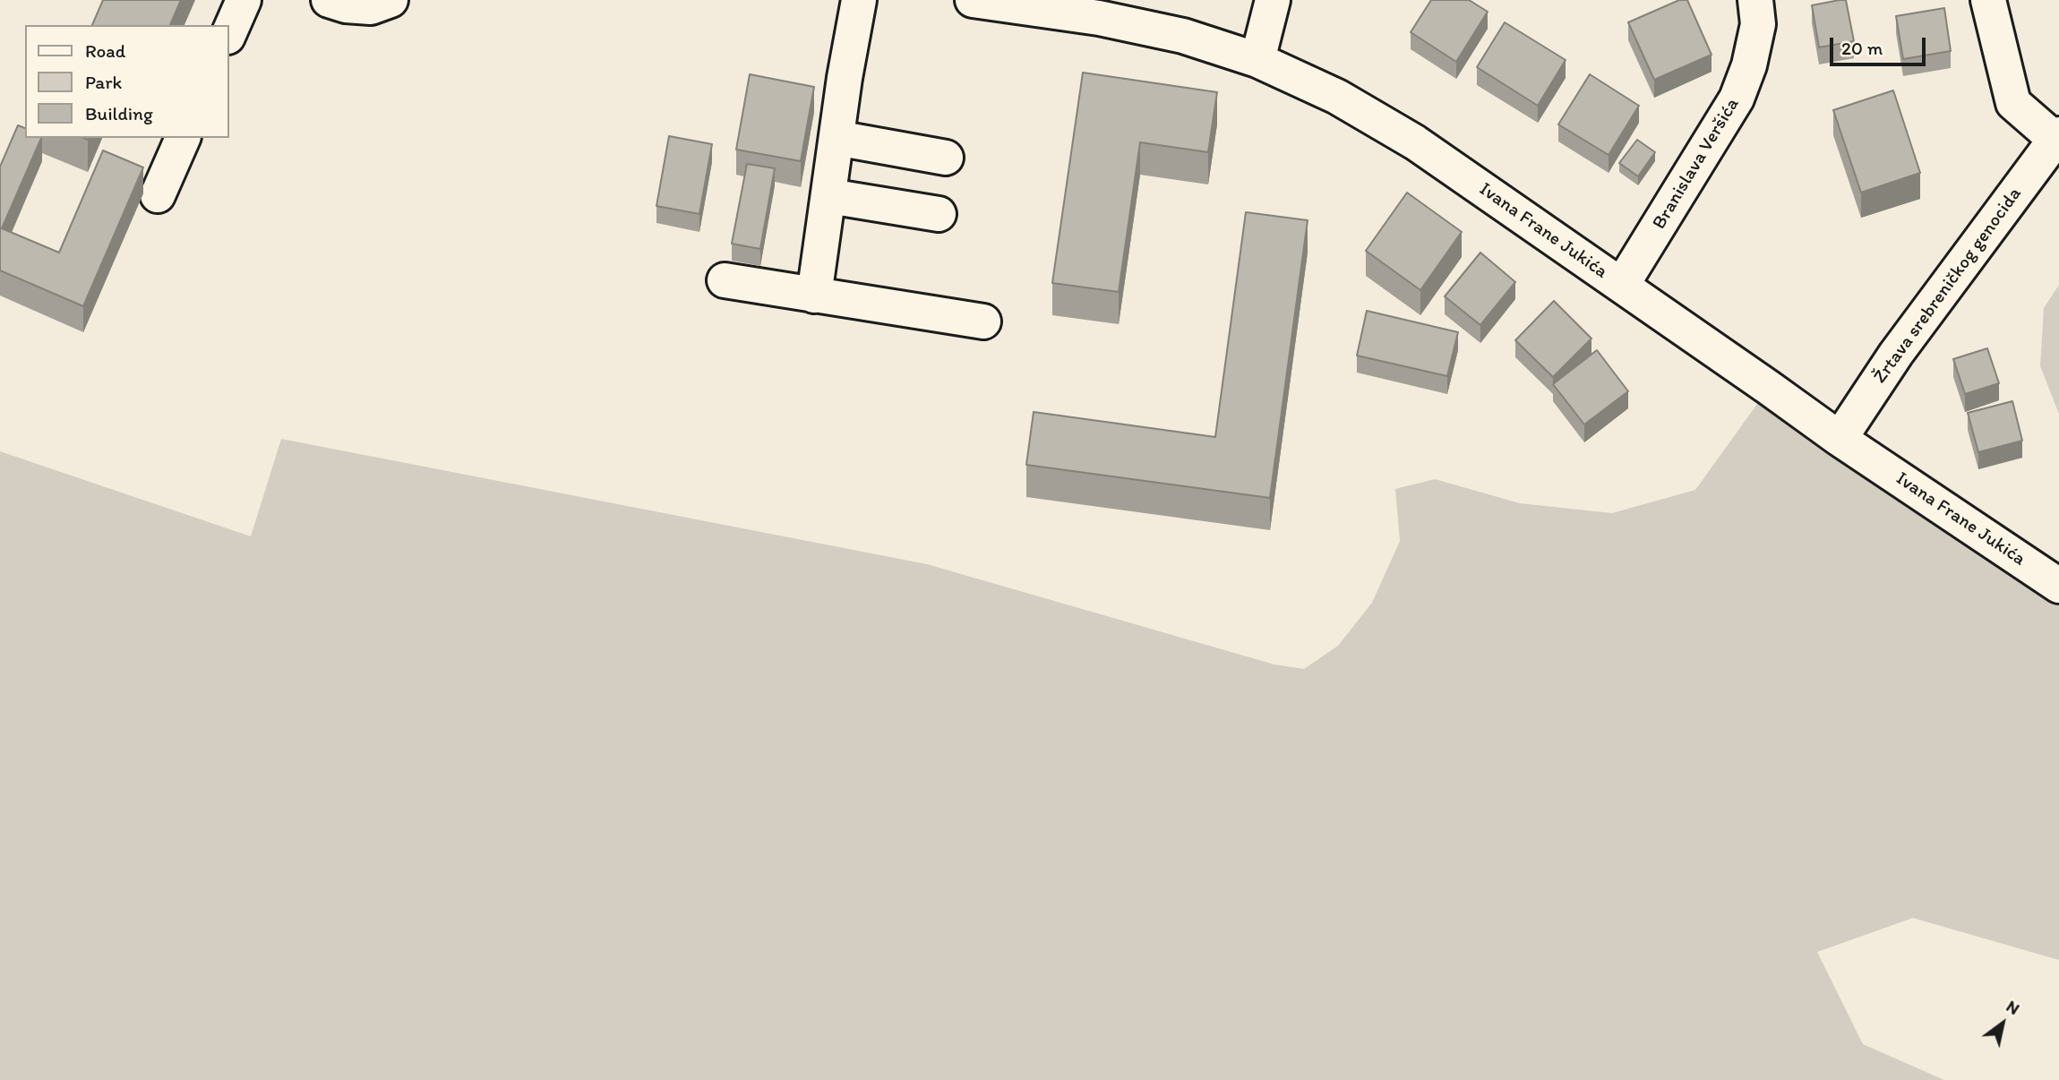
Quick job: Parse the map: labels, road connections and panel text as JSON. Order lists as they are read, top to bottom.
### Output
{
  "streets": {
    "street": ["Branislava Veršića", "Ivana Frane Jukića", "Žrtava srebreničkog genocida"]
  },
  "crossings": [
    ["Branislava Veršića", "Ivana Frane Jukića"],
    ["Ivana Frane Jukića", "Žrtava srebreničkog genocida"]
  ],
  "legend": ["Road", "Park", "Building"],
  "scale_bar": "20 m",
  "north": "top right"
}
